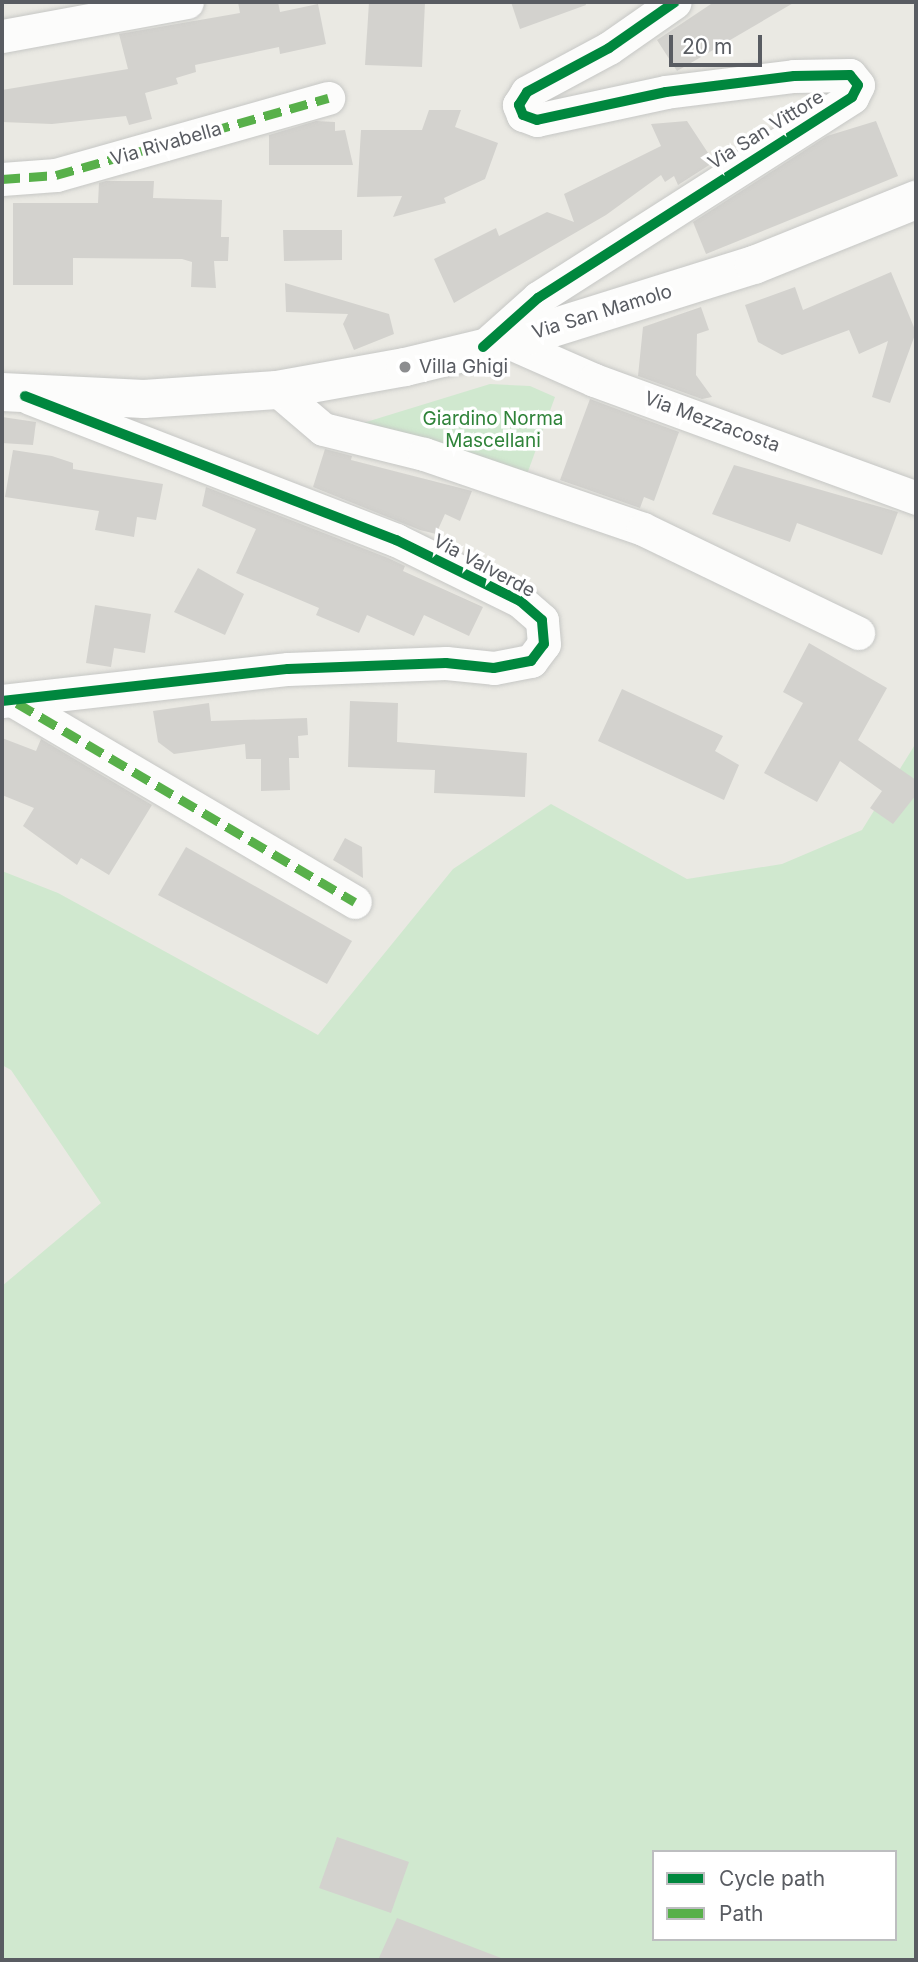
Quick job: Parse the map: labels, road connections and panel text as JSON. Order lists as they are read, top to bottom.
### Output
{
  "streets": {
    "main road": ["Via San Mamolo"],
    "street": [
      "Via San Vittore",
      "Via Rivabella",
      "Via Mezzacosta",
      "Via Valverde"
    ]
  },
  "crossings": [
    ["Via San Vittore", "Via San Mamolo"],
    ["Via San Vittore", "Via Mezzacosta"],
    ["Via San Mamolo", "Via Mezzacosta"],
    ["Via San Mamolo", "Via Valverde"]
  ],
  "parks": ["Giardino Norma Mascellani"],
  "places": ["Villa Ghigi"],
  "legend": ["Cycle path", "Path"],
  "scale_bar": "20 m"
}
